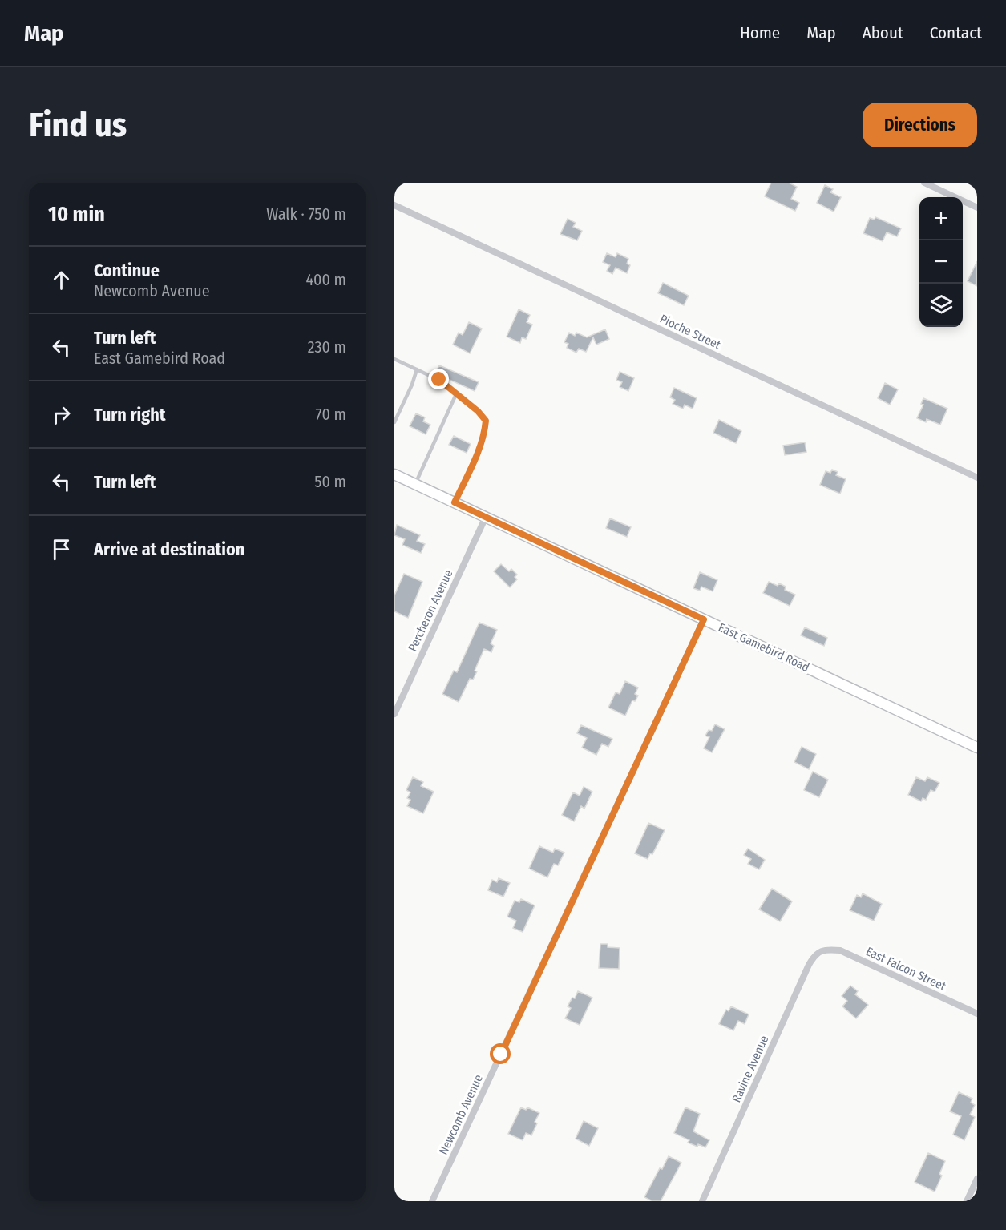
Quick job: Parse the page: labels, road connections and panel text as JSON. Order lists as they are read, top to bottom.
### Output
{
  "streets": {
    "main road": ["East Gamebird Road"],
    "street": [
      "Pioche Street",
      "Percheron Avenue",
      "East Falcon Street",
      "Ravine Avenue",
      "Newcomb Avenue"
    ]
  },
  "crossings": [
    ["Percheron Avenue", "East Gamebird Road"],
    ["East Gamebird Road", "Newcomb Avenue"],
    ["East Falcon Street", "Ravine Avenue"]
  ],
  "page": {
    "header": "Map",
    "nav": [
      "Home",
      "Map",
      "About",
      "Contact"
    ],
    "buttons": "Directions",
    "title": "Find us",
    "heading": ["10 min", "Walk · 750 m"],
    "map_buttons": ["+", "−"],
    "list": [
      ["Continue", "Newcomb Avenue", "400 m"],
      ["Turn left", "East Gamebird Road", "230 m"],
      ["Turn right", "70 m"],
      ["Turn left", "50 m"],
      "Arrive at destination"
    ]
  }
}
